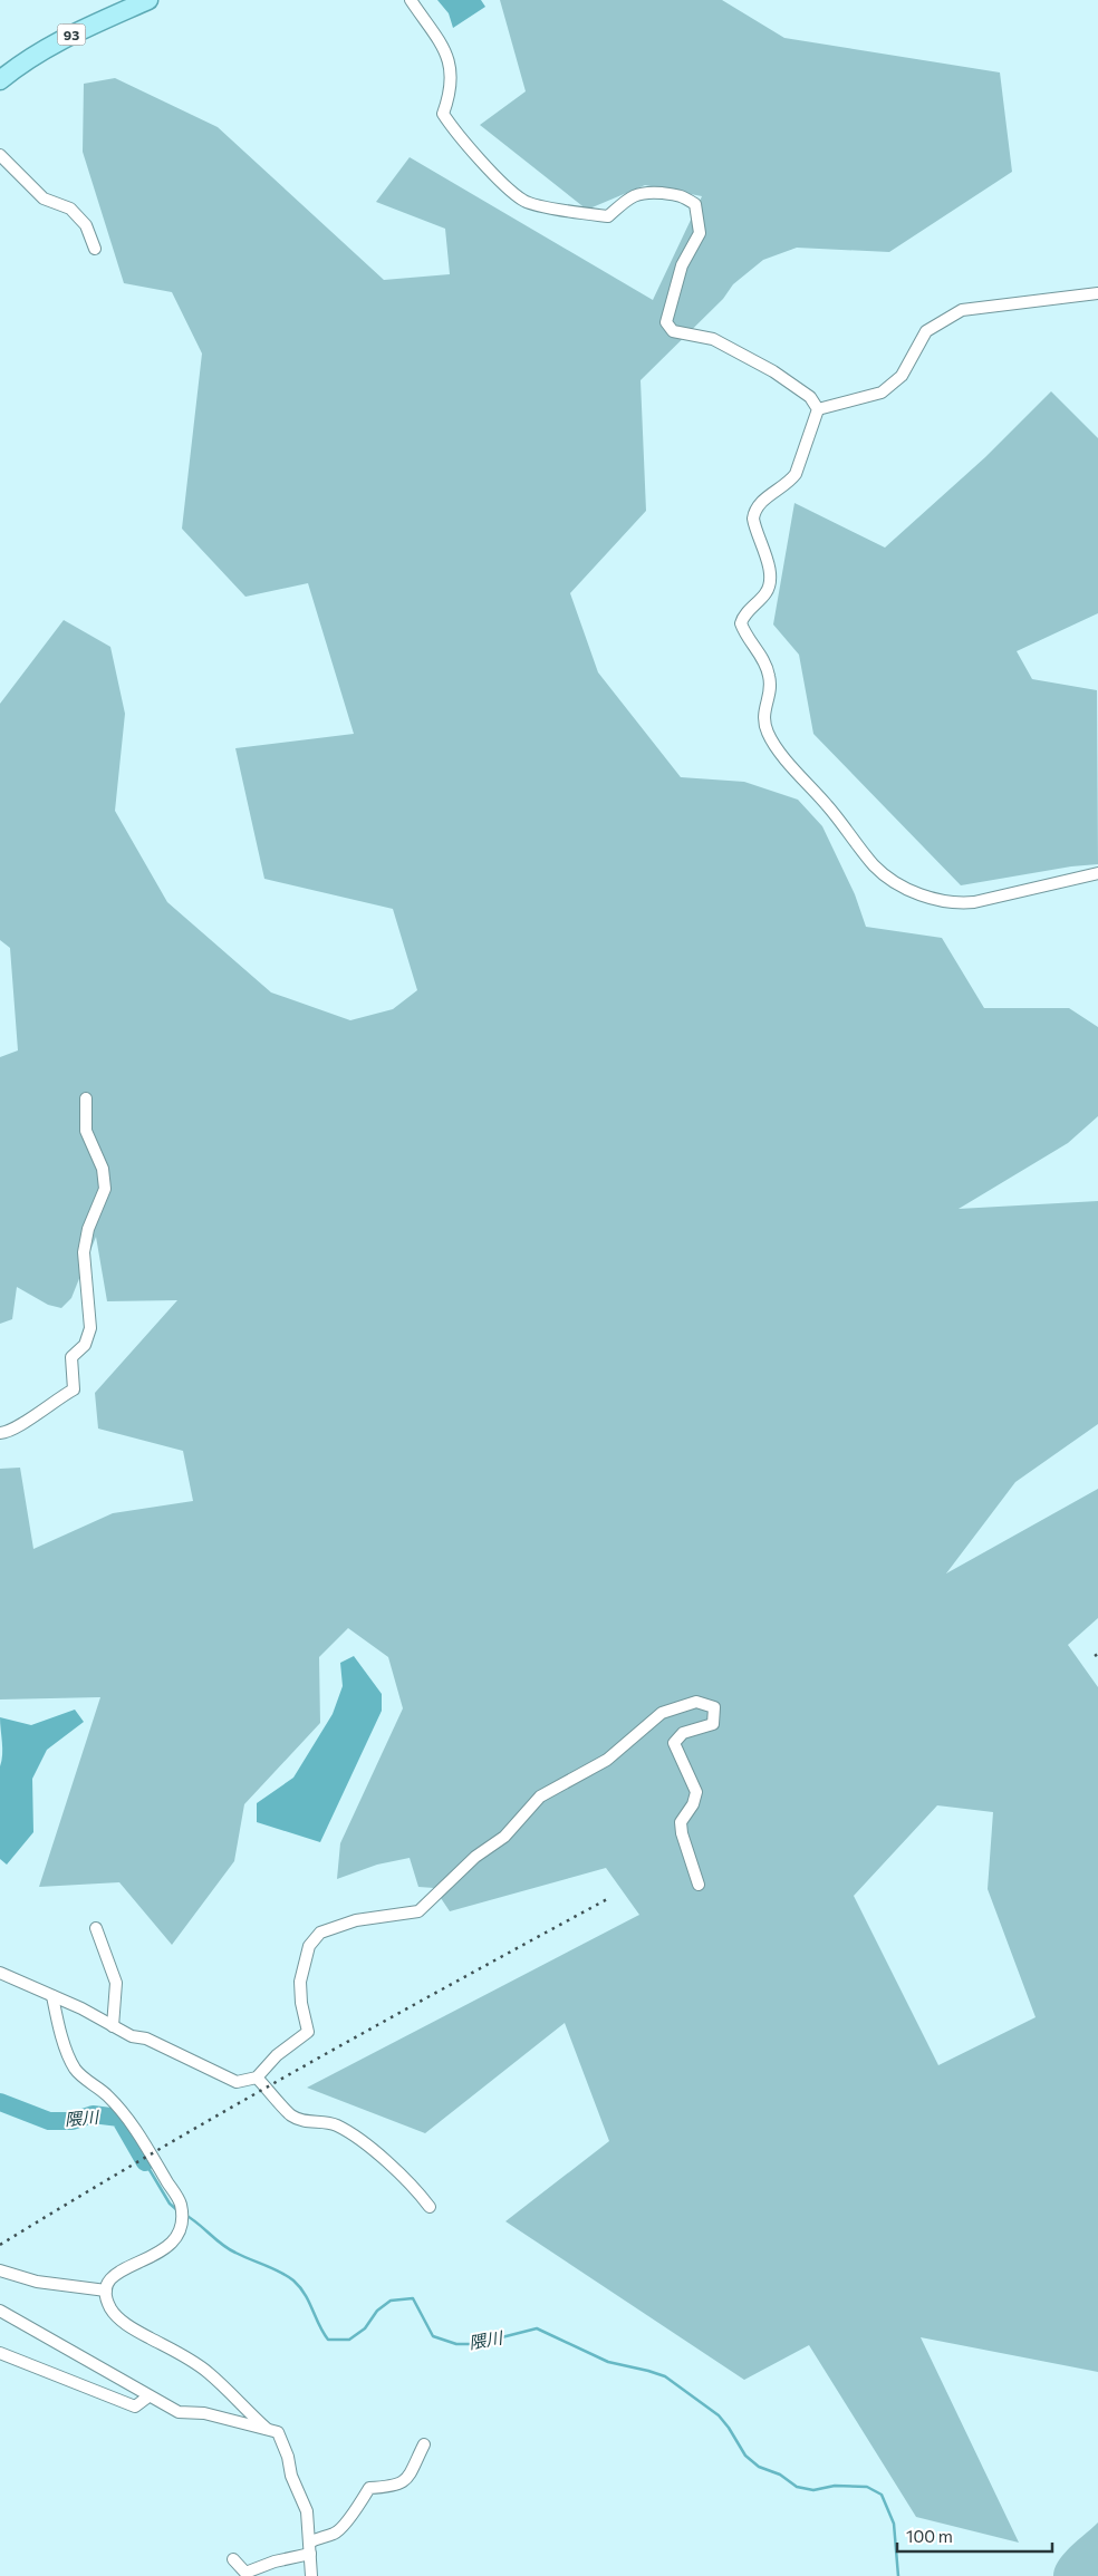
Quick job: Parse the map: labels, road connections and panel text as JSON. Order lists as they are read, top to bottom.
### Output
{
  "streets": {
    "main road": ["93"]
  },
  "water": ["隈川"],
  "scale_bar": "100 m"
}
